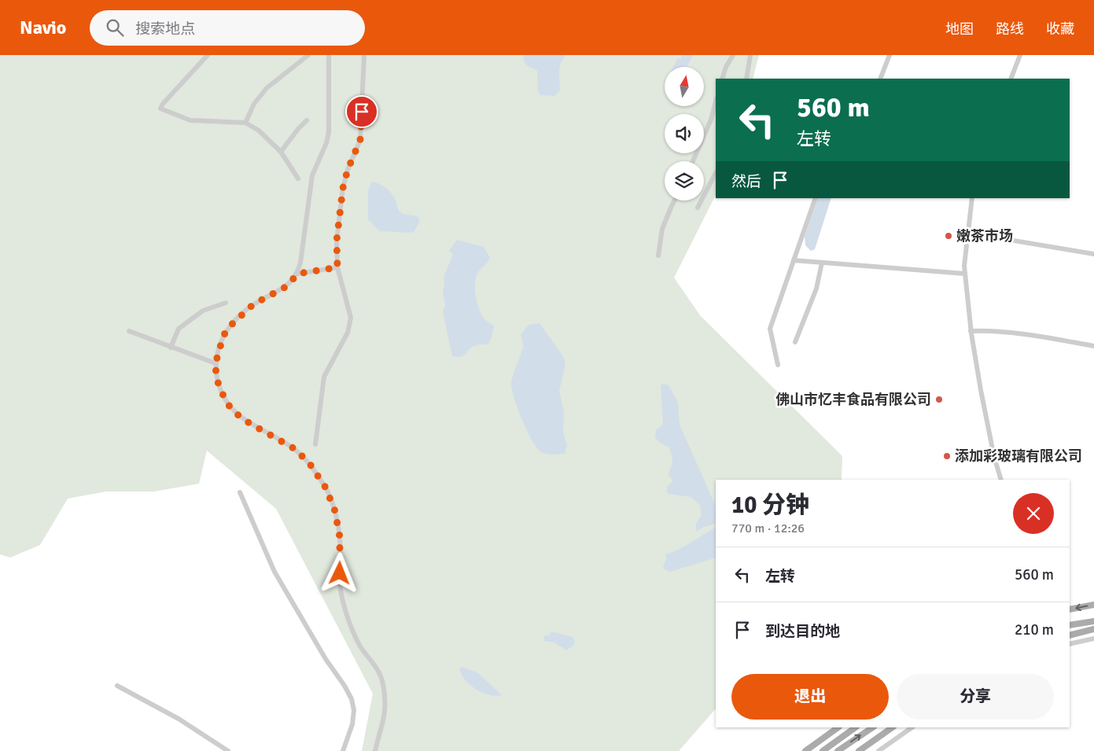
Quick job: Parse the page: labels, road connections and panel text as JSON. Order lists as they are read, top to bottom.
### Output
{
  "places": ["嫩茶市场", "佛山市忆丰食品有限公司", "添加彩玻璃有限公司"],
  "north": "top",
  "page": {
    "header": "Navio",
    "search": "搜索地点",
    "nav": ["地图", "路线", "收藏"],
    "turn": ["560 m", "左转"],
    "then": "然后",
    "heading": ["10 分钟", "770 m · 12:26"],
    "list": [
      {
        "name": "左转",
        "value": "560 m"
      },
      {
        "name": "到达目的地",
        "value": "210 m"
      }
    ],
    "buttons": ["退出", "分享"]
  }
}
